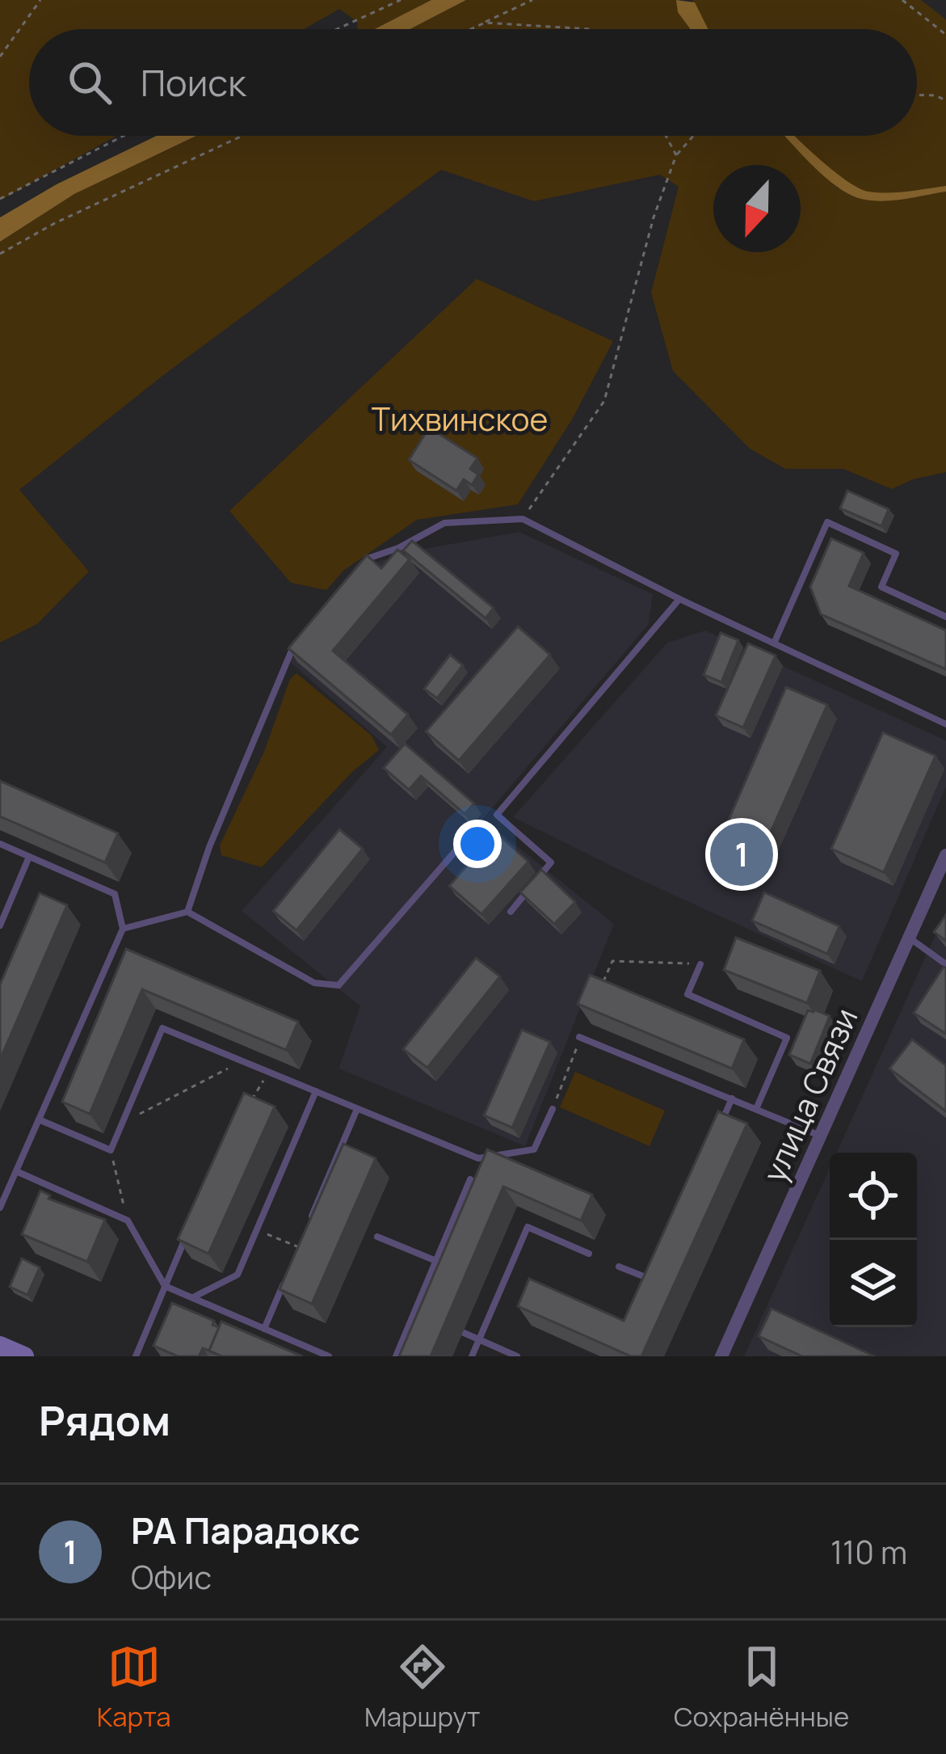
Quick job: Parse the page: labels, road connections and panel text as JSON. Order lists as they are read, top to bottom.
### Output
{
  "streets": {
    "street": ["улица Связи"]
  },
  "parks": ["Тихвинское"],
  "north": "bottom",
  "page": {
    "search": "Поиск",
    "pins": "1",
    "heading": "Рядом",
    "list": [
      {
        "mark": "1",
        "name": "РА Парадокс",
        "note": "Офис",
        "value": "110 m"
      }
    ],
    "nav": ["Карта", "Маршрут", "Сохранённые"]
  }
}
